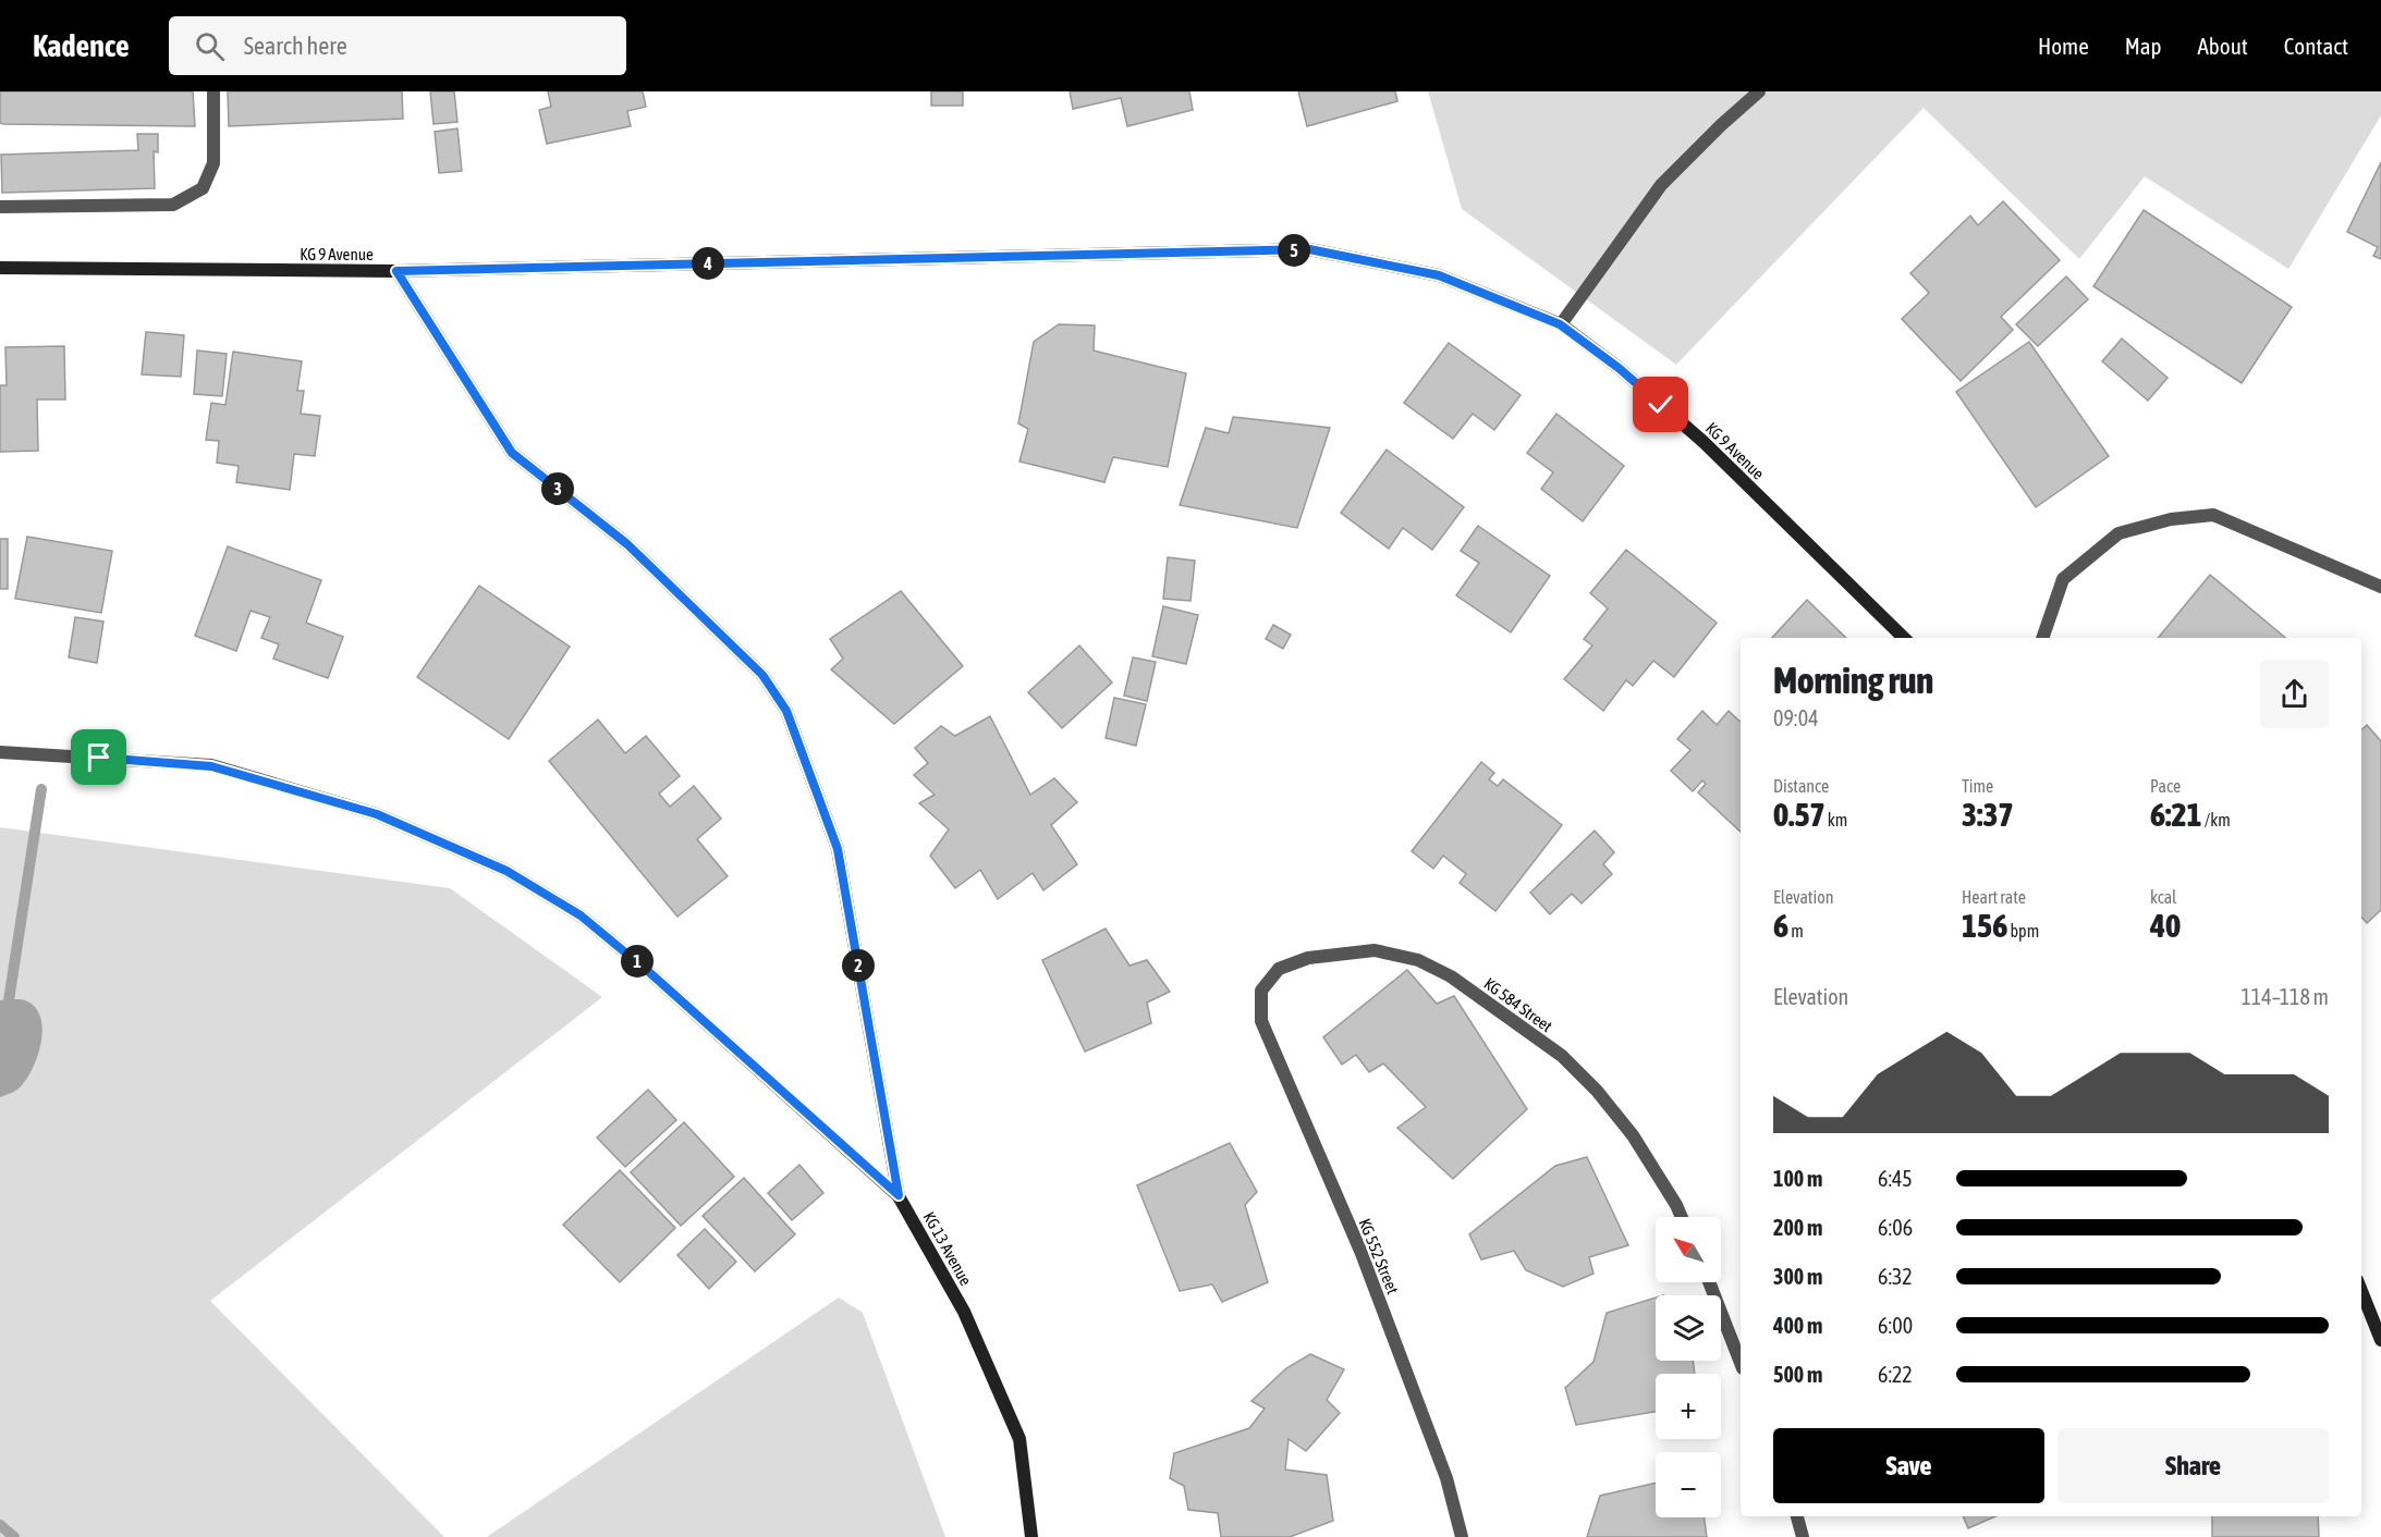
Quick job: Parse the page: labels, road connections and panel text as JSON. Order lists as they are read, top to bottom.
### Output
{
  "streets": {
    "main road": ["KG 9 Avenue", "KG 13 Avenue"],
    "street": ["KG 584 Street", "KG 552 Street"]
  },
  "crossings": [
    ["KG 9 Avenue", "KG 13 Avenue"],
    ["KG 584 Street", "KG 552 Street"]
  ],
  "north": "top left",
  "page": {
    "header": "Kadence",
    "search": "Search here",
    "nav": [
      "Home",
      "Map",
      "About",
      "Contact"
    ],
    "pins": [
      "5",
      "4",
      "3",
      "1",
      "2"
    ],
    "heading": ["Morning run", "09:04"],
    "stats": [
      ["Distance", "0.57 km"],
      ["Time", "3:37"],
      ["Pace", "6:21 /km"],
      ["Elevation", "6 m"],
      ["Heart rate", "156 bpm"],
      ["kcal", "40"]
    ],
    "chart": ["Elevation", "114–118 m"],
    "list": [
      {
        "name": "100 m",
        "note": "6:45"
      },
      {
        "name": "200 m",
        "note": "6:06"
      },
      {
        "name": "300 m",
        "note": "6:32"
      },
      {
        "name": "400 m",
        "note": "6:00"
      },
      {
        "name": "500 m",
        "note": "6:22"
      }
    ],
    "map_buttons": ["+", "−"],
    "buttons": ["Save", "Share"]
  }
}
